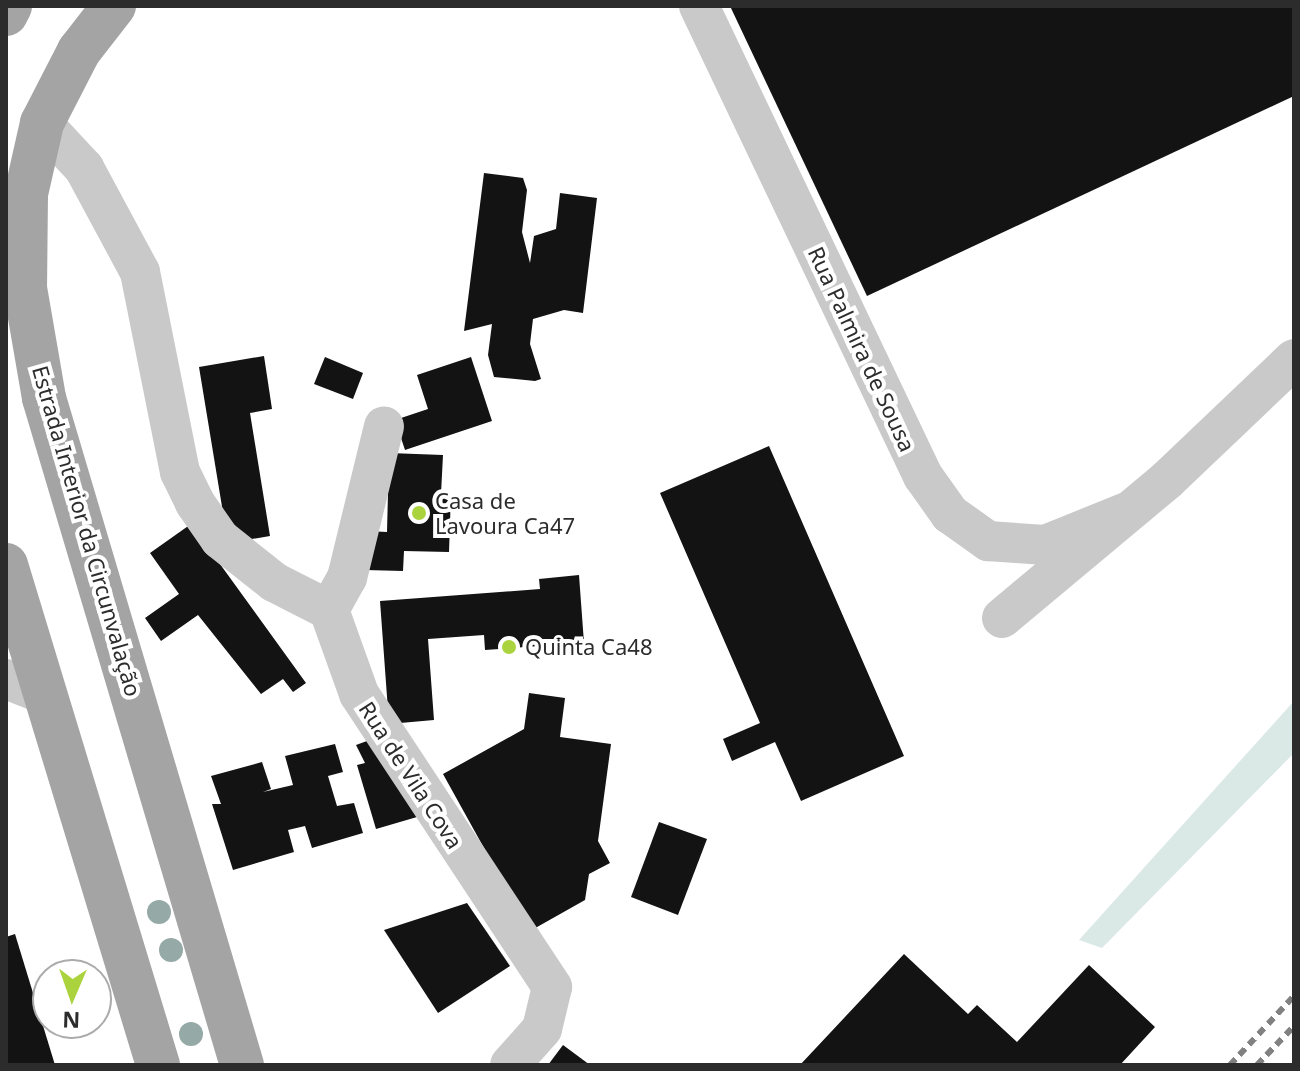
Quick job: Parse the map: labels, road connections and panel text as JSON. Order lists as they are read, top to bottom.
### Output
{
  "streets": {
    "main road": ["Estrada Interior da Circunvalação"],
    "street": ["Rua Palmira de Sousa", "Rua de Vila Cova"]
  },
  "places": ["Casa de Lavoura Ca47", "Quinta Ca48"],
  "north": "bottom"
}
